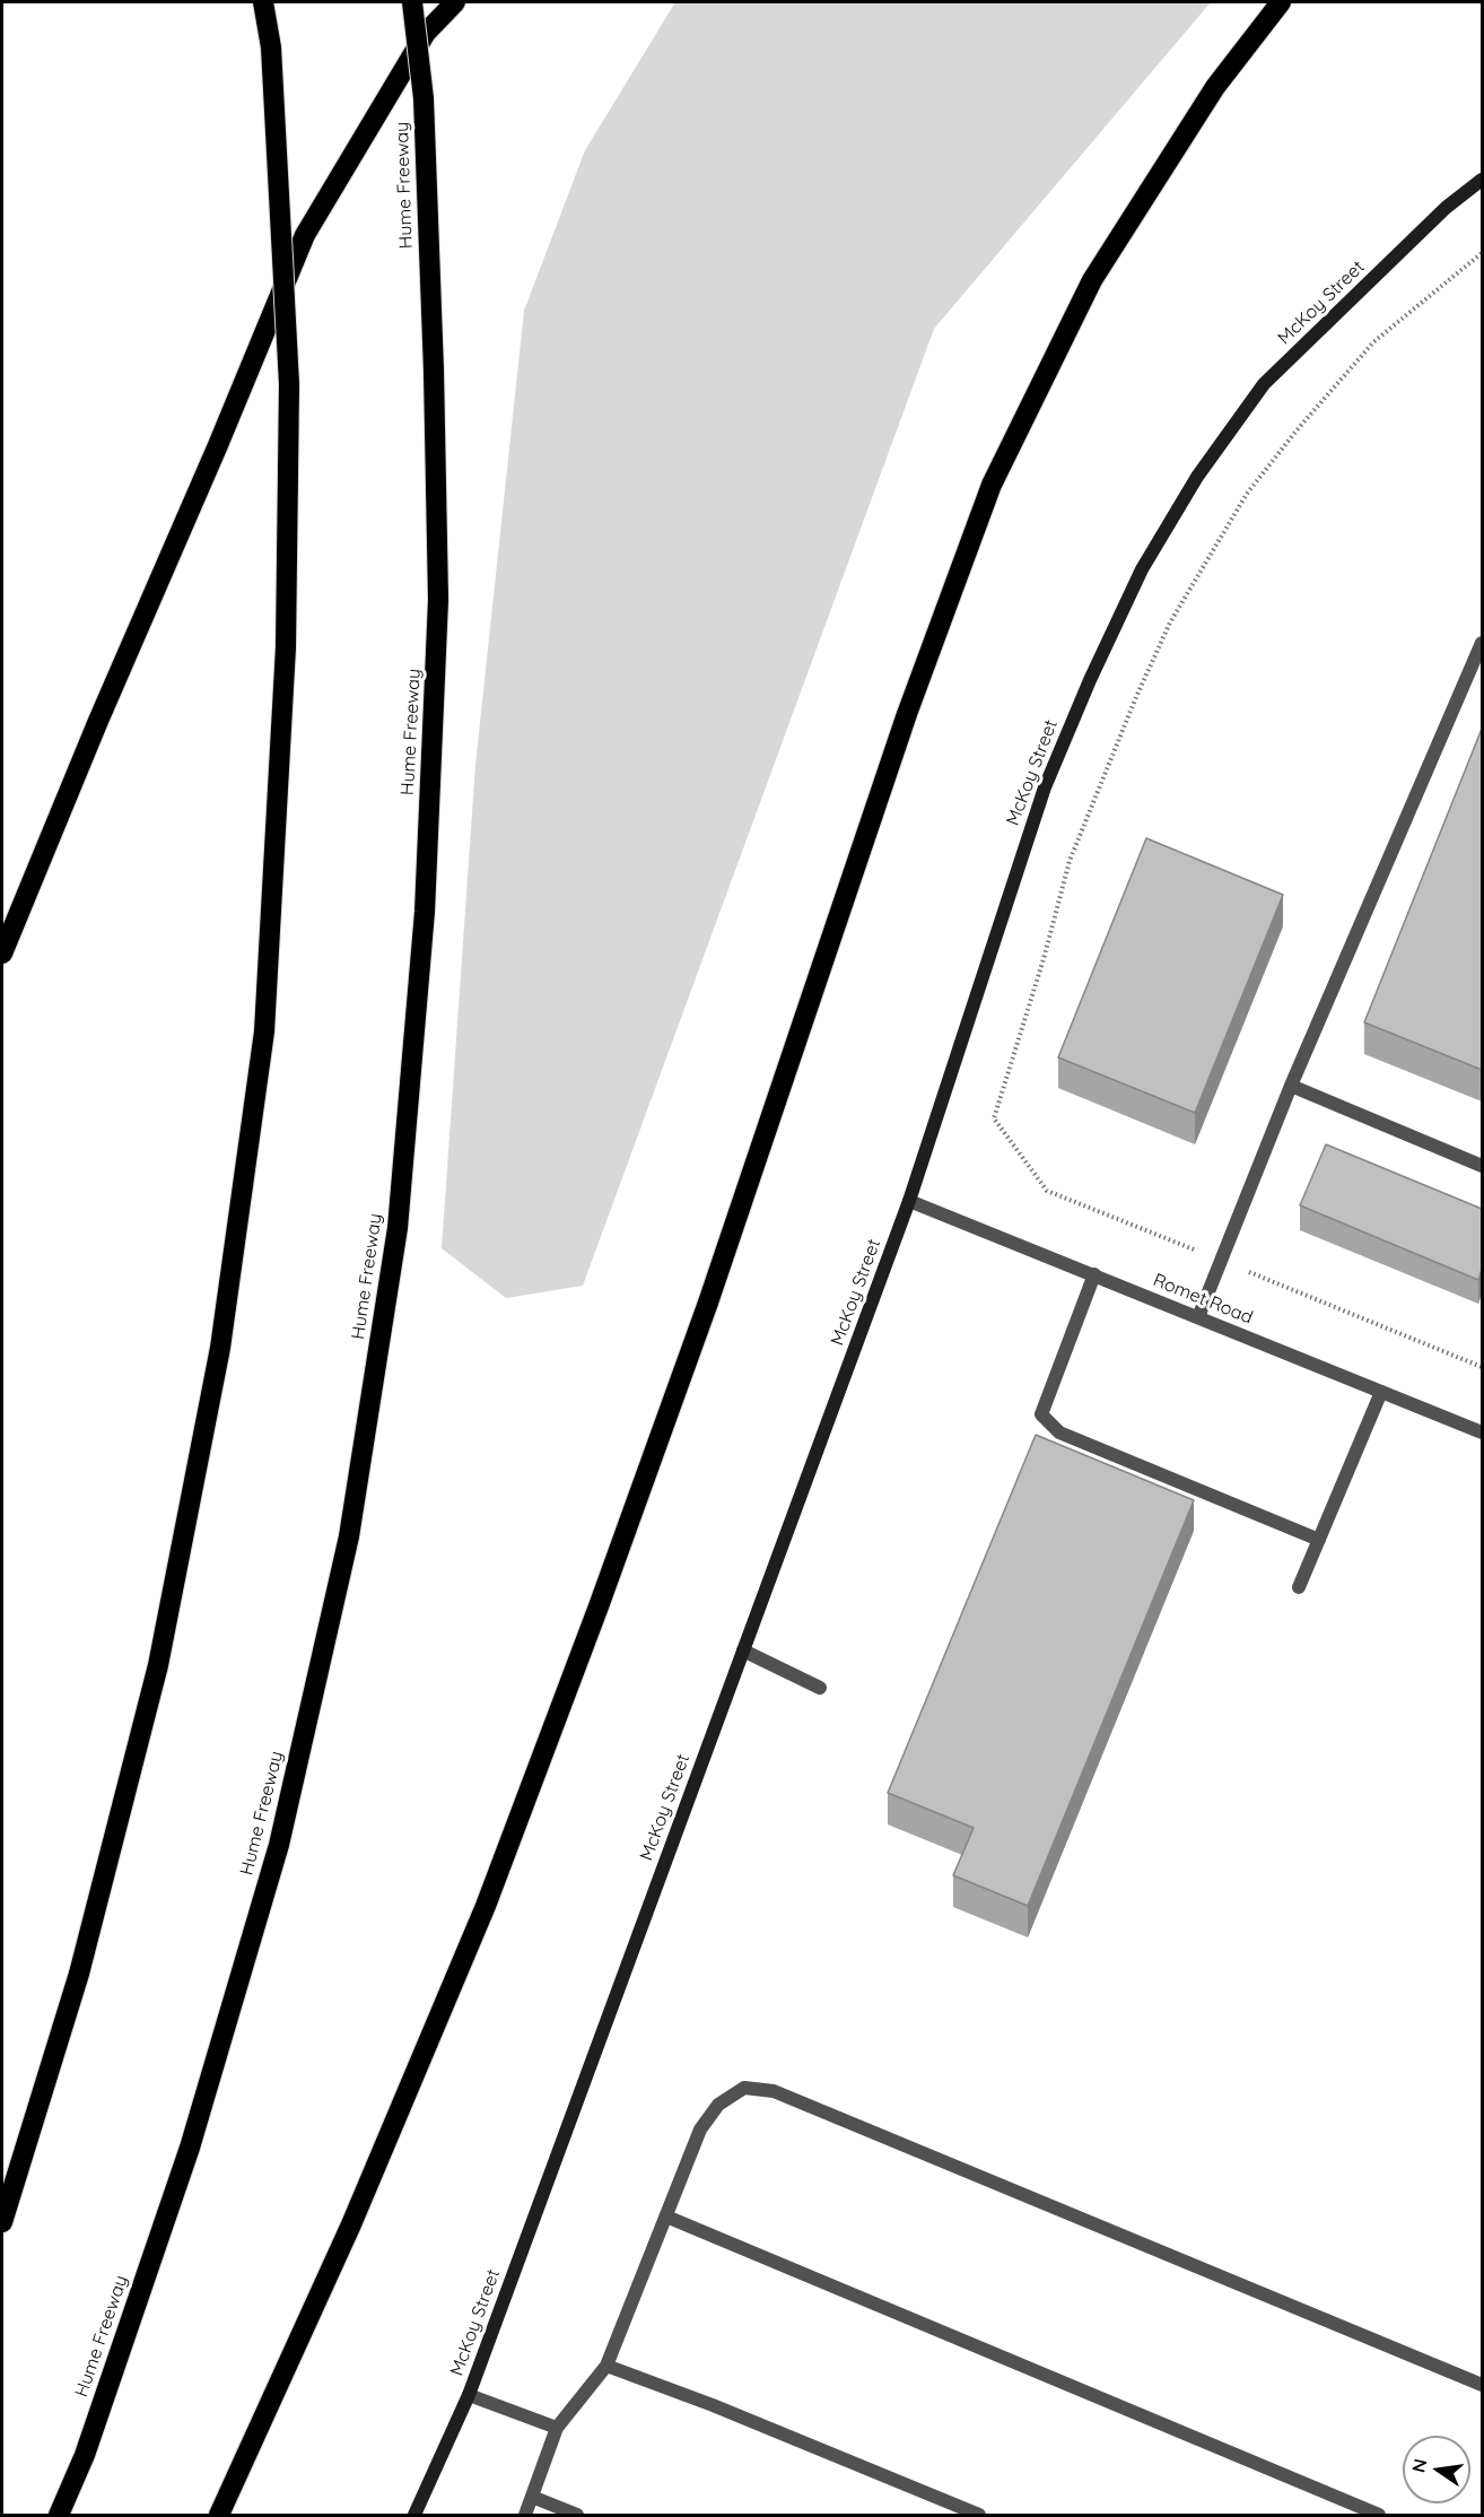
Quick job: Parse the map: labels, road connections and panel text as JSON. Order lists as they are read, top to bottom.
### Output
{
  "streets": {
    "highway": ["Hume Freeway"],
    "street": ["McKoy Street", "Romet Road"]
  },
  "crossings": [
    ["McKoy Street", "Romet Road"]
  ],
  "north": "left"
}
